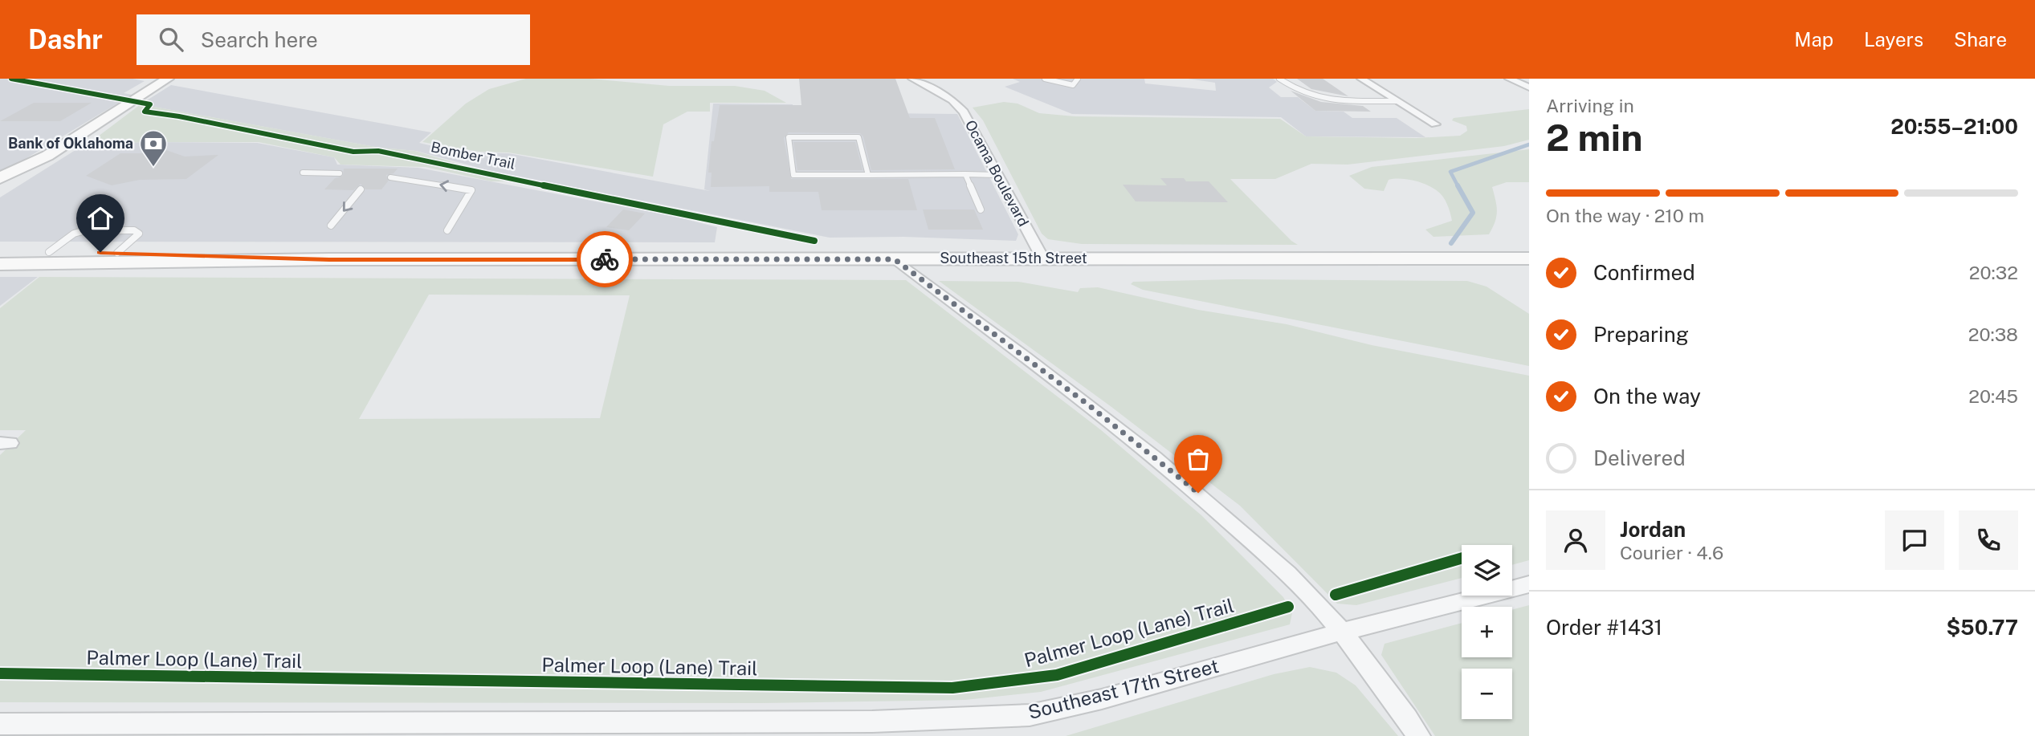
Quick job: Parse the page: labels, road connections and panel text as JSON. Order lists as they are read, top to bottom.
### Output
{
  "streets": {
    "main road": ["Southeast 15th Street"],
    "street": ["Ocama Boulevard", "Southeast 17th Street"],
    "cycle path": ["Bomber Trail", "Palmer Loop (Lane) Trail"]
  },
  "crossings": [
    ["Ocama Boulevard", "Southeast 15th Street"]
  ],
  "places": {
    "bank": ["Bank of Oklahoma"]
  },
  "page": {
    "header": "Dashr",
    "search": "Search here",
    "nav": ["Map", "Layers", "Share"],
    "heading": ["2 min", "Arriving in", "20:55–21:00"],
    "panel": [
      "Jordan",
      "Courier · 4.6",
      "Order #1431",
      "$50.77"
    ],
    "bar": "On the way · 210 m",
    "list": [
      ["Confirmed", "20:32"],
      ["Preparing", "20:38"],
      ["On the way", "20:45"],
      "Delivered"
    ],
    "map_buttons": ["+", "−"]
  }
}
